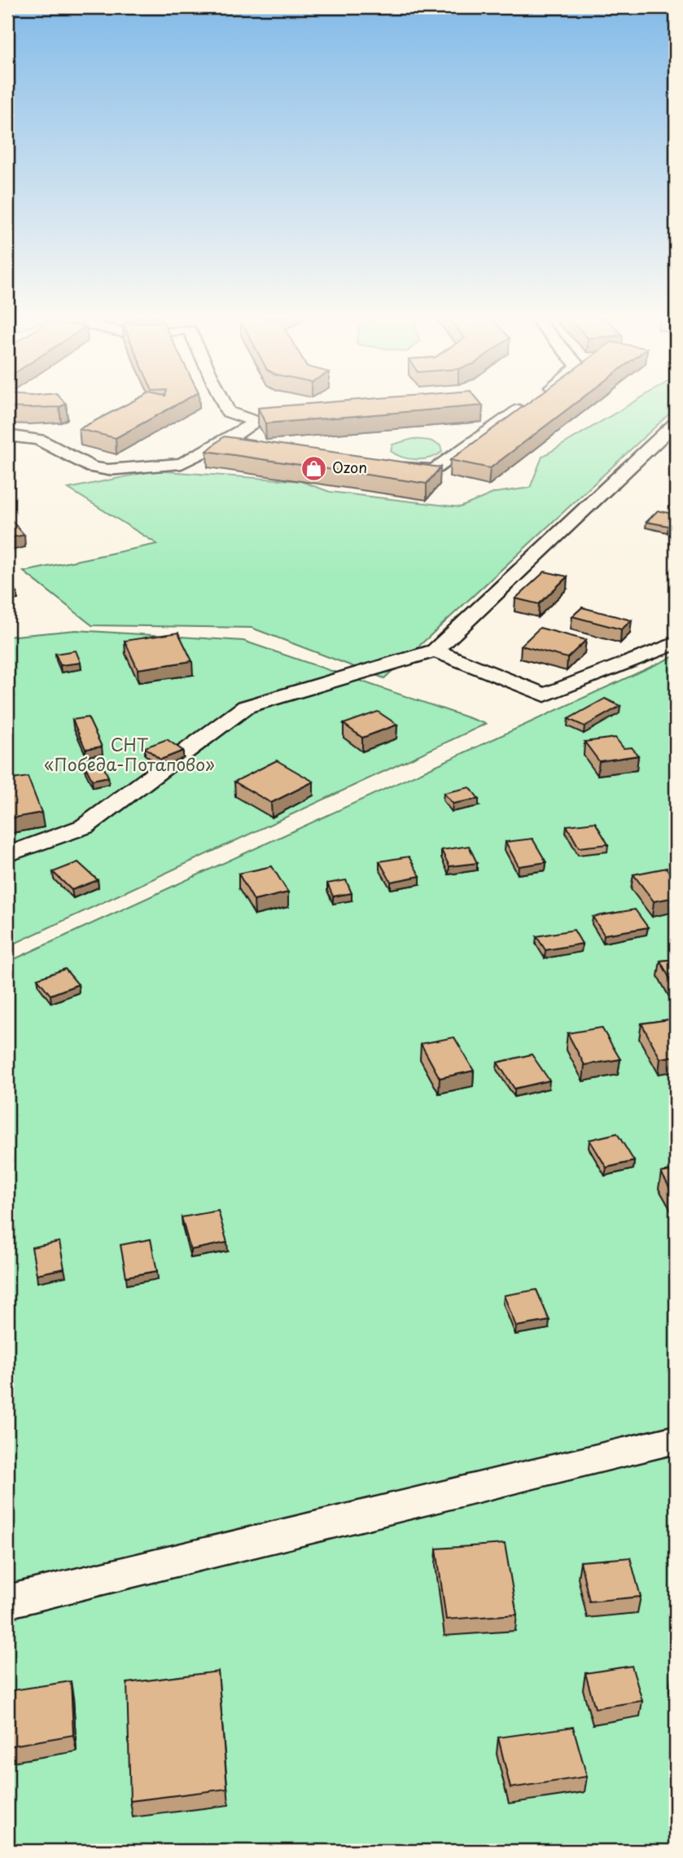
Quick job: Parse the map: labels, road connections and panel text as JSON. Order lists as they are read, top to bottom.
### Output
{
  "parks": ["СНТ «Победа-Потапово»"],
  "places": {
    "shop": ["Ozon"]
  }
}
